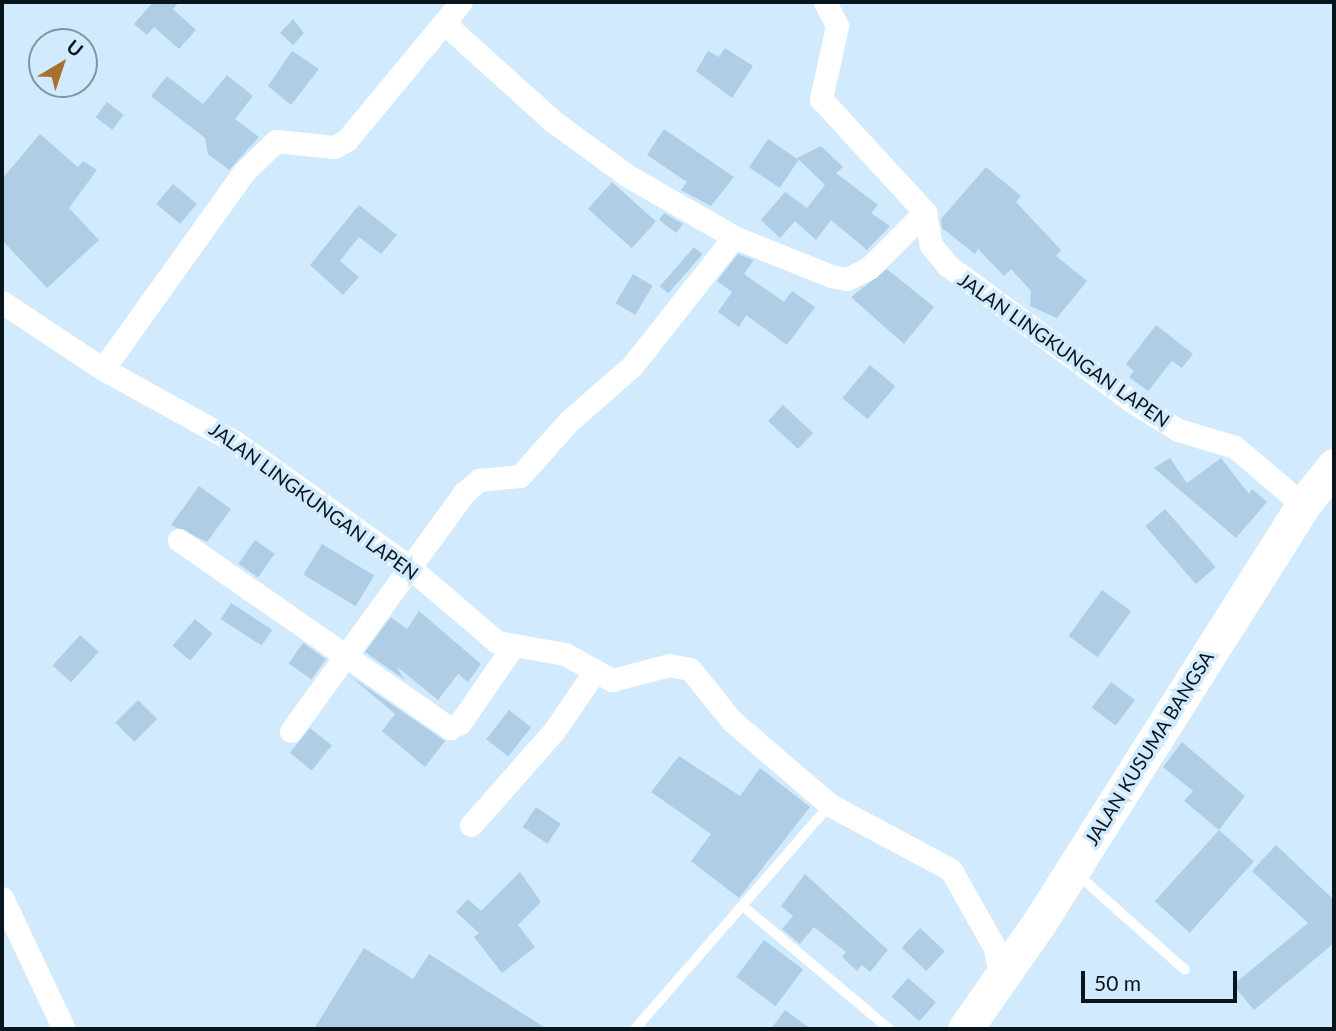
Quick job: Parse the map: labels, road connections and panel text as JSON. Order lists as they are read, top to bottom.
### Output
{
  "streets": {
    "main road": ["JALAN KUSUMA BANGSA"],
    "street": ["JALAN LINGKUNGAN LAPEN"]
  },
  "crossings": [
    ["JALAN LINGKUNGAN LAPEN", "JALAN KUSUMA BANGSA"]
  ],
  "scale_bar": "50 m",
  "north": "top right"
}
